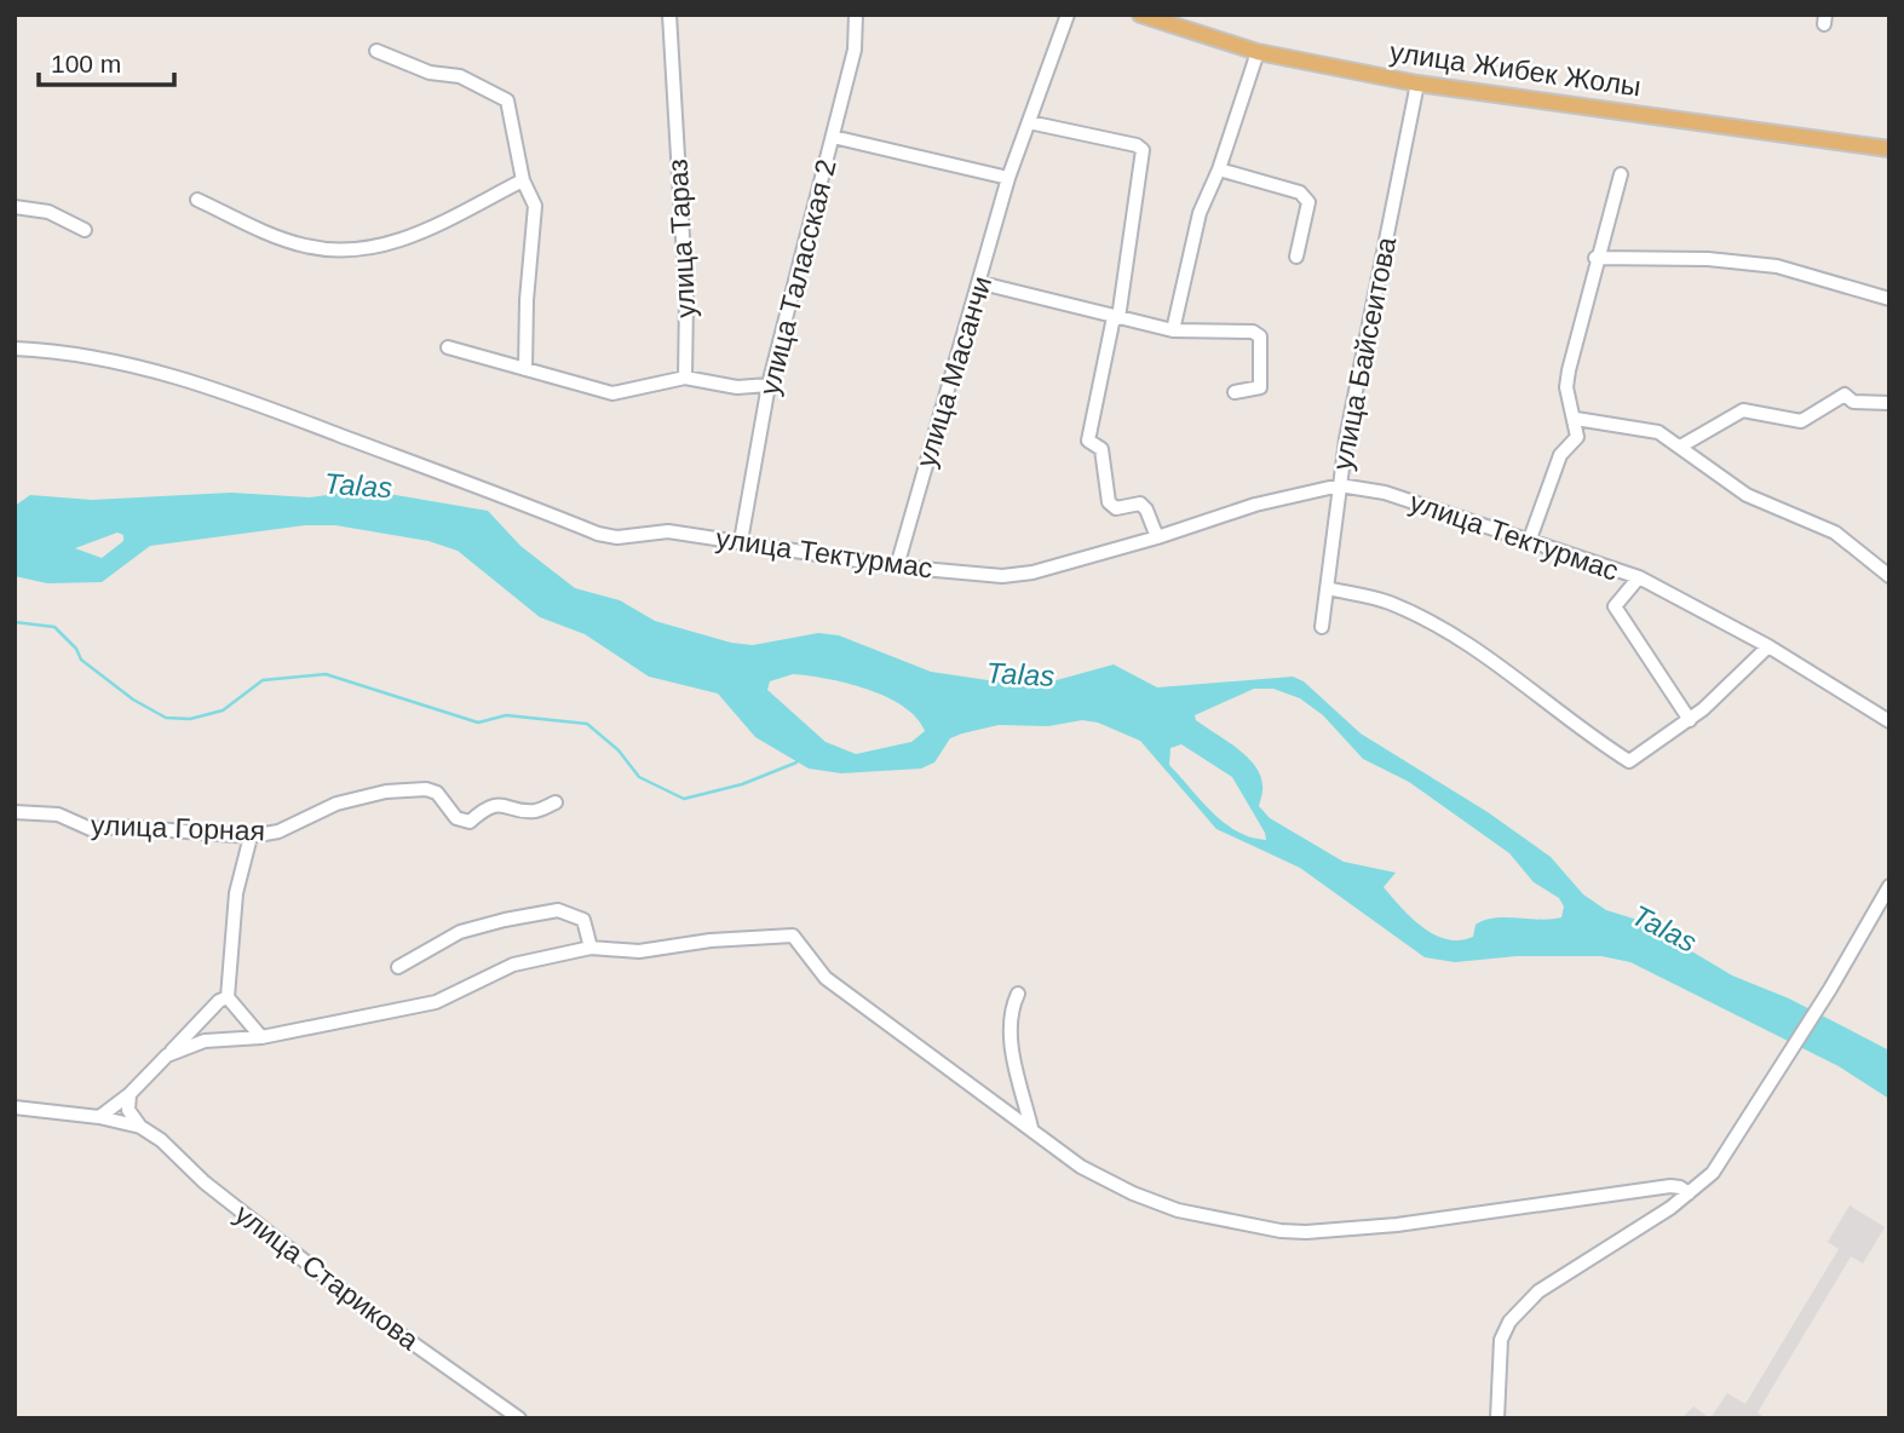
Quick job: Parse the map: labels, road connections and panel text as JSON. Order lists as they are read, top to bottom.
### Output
{
  "streets": {
    "main road": ["улица Жибек Жолы"],
    "street": [
      "улица Тараз",
      "улица Таласская 2",
      "улица Байсеитова",
      "улица Масанчи",
      "улица Тектурмас",
      "улица Горная",
      "улица Старикова"
    ]
  },
  "crossings": [
    ["улица Жибек Жолы", "улица Байсеитова"],
    ["улица Таласская 2", "улица Тектурмас"],
    ["улица Байсеитова", "улица Тектурмас"],
    ["улица Масанчи", "улица Тектурмас"]
  ],
  "water": ["Talas"],
  "scale_bar": "100 m"
}
